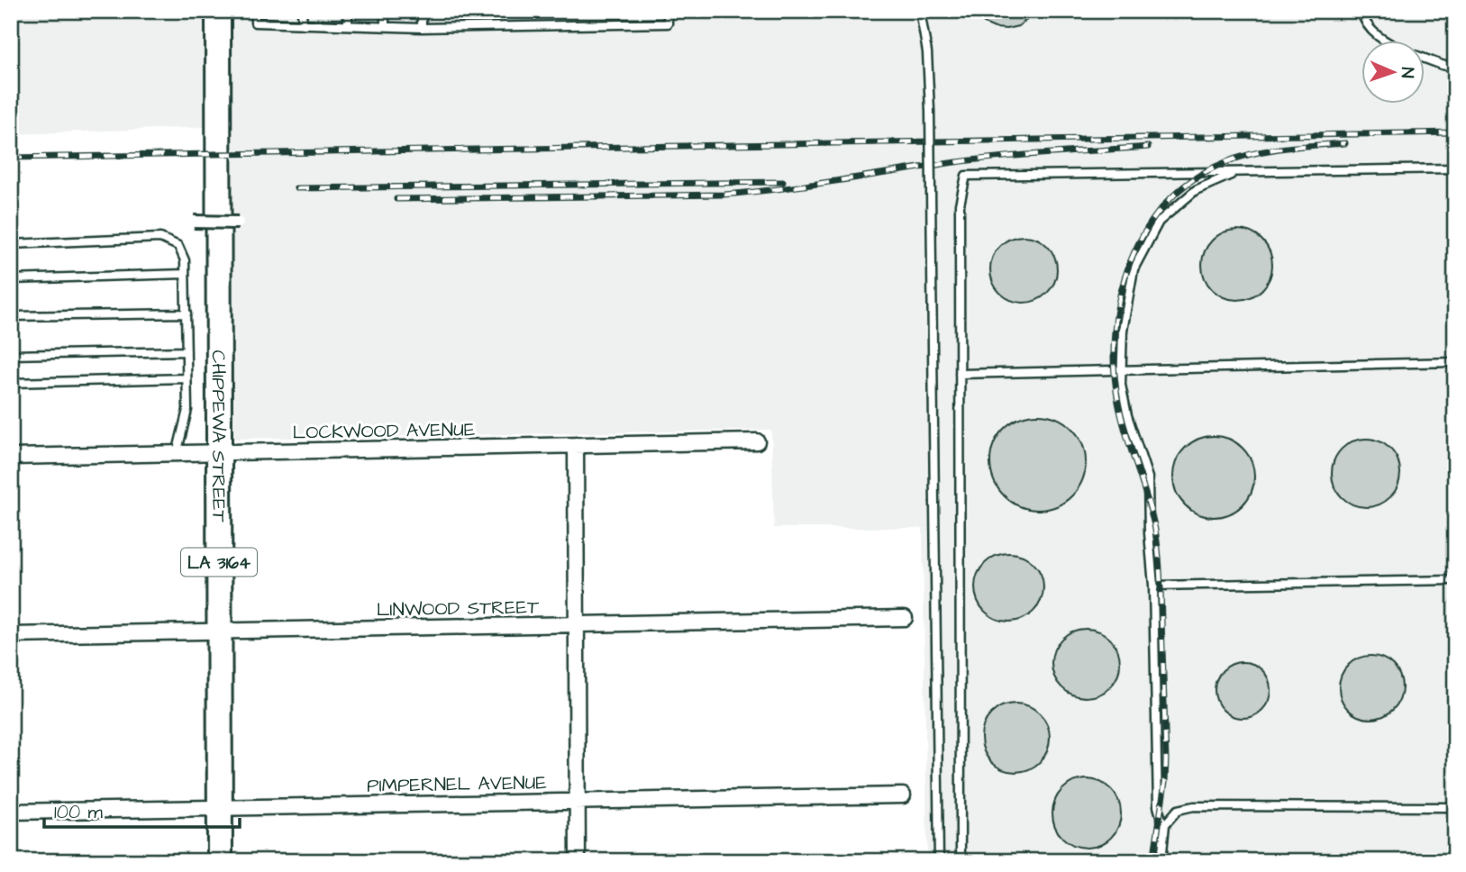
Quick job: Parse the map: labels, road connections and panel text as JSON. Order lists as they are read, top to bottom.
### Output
{
  "streets": {
    "main road": ["CHIPPEWA STREET", "LA 3164"],
    "street": ["LOCKWOOD AVENUE", "LINWOOD STREET", "PIMPERNEL AVENUE"]
  },
  "crossings": [
    ["LOCKWOOD AVENUE", "CHIPPEWA STREET"],
    ["CHIPPEWA STREET", "LINWOOD STREET"],
    ["CHIPPEWA STREET", "PIMPERNEL AVENUE"]
  ],
  "scale_bar": "100 m",
  "north": "right"
}
